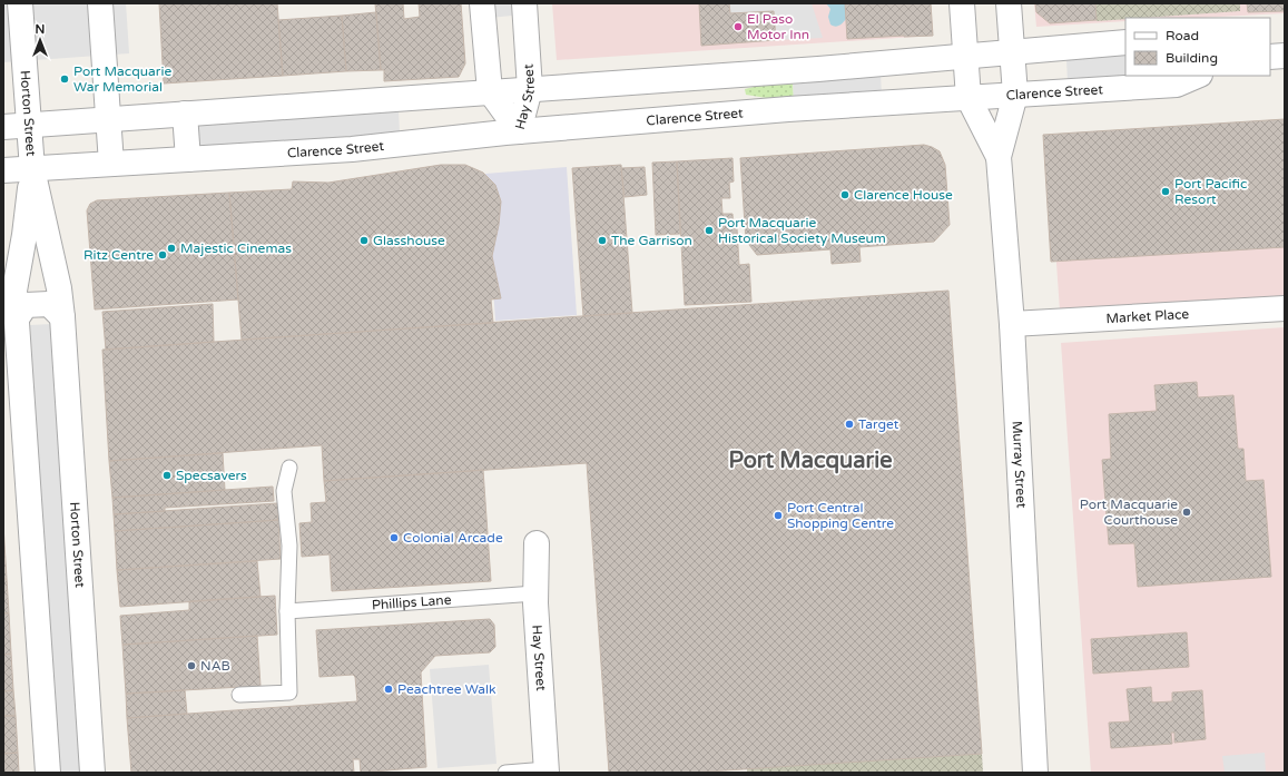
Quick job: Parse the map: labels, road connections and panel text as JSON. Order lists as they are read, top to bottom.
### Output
{
  "streets": {
    "street": [
      "Clarence Street",
      "Hay Street",
      "Horton Street",
      "Market Place",
      "Murray Street"
    ],
    "lane": ["Phillips Lane"]
  },
  "crossings": [
    ["Clarence Street", "Hay Street"],
    ["Clarence Street", "Horton Street"],
    ["Clarence Street", "Murray Street"],
    ["Hay Street", "Phillips Lane"],
    ["Market Place", "Murray Street"]
  ],
  "districts": ["Port Macquarie"],
  "places": [
    "El Paso Motor Inn",
    "Port Macquarie War Memorial",
    "Port Pacific Resort",
    "Clarence House",
    "Port Macquarie Historical Society Museum",
    "Glasshouse",
    "The Garrison",
    "Majestic Cinemas",
    "Ritz Centre",
    "Target",
    "Specsavers",
    "Port Macquarie Courthouse",
    "Port Central Shopping Centre",
    "Colonial Arcade",
    "NAB",
    "Peachtree Walk"
  ],
  "legend": ["Road", "Building"],
  "north": "top"
}
